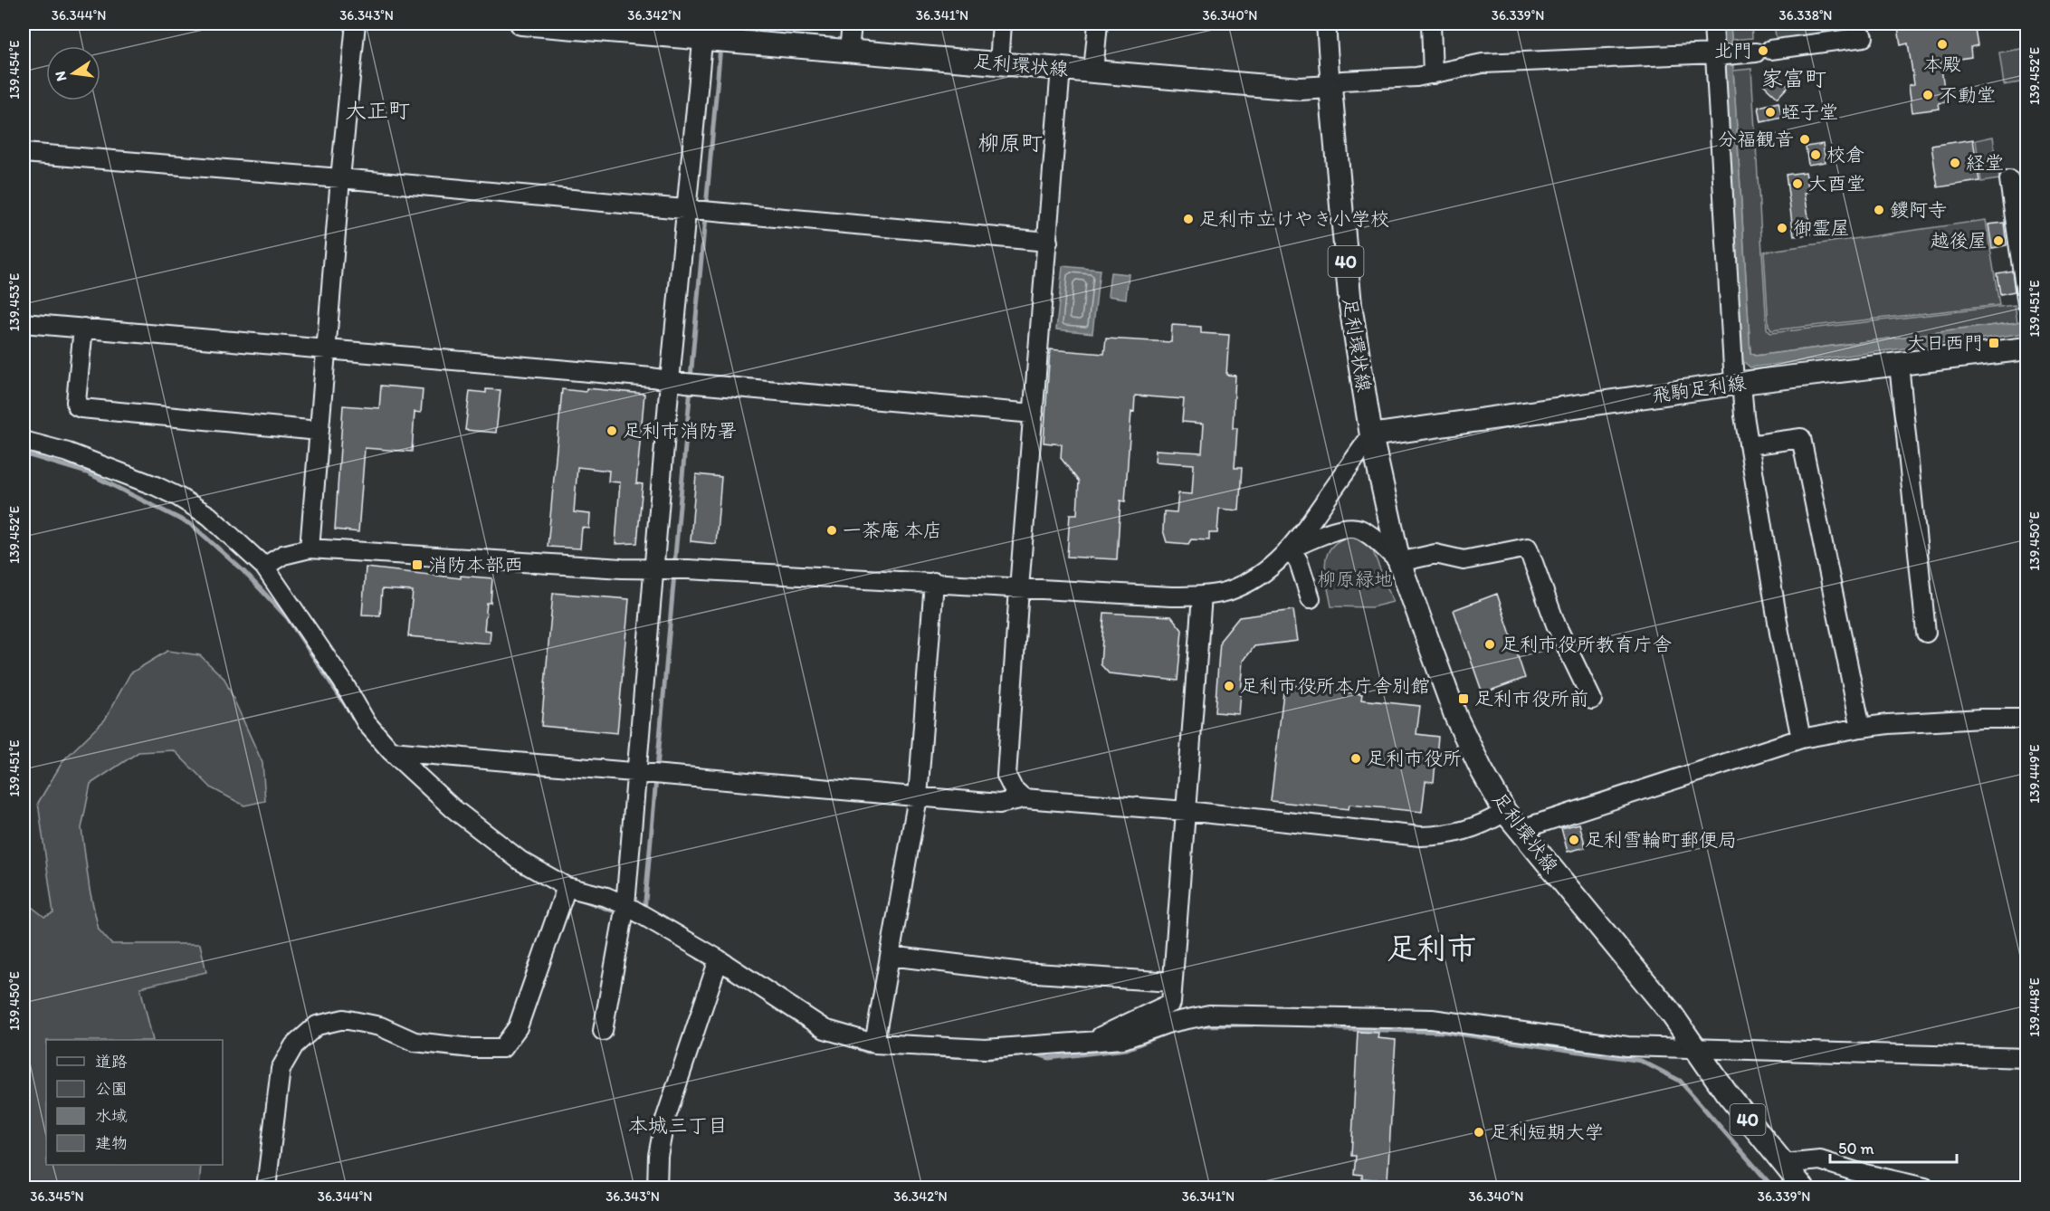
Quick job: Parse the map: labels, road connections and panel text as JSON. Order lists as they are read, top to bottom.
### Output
{
  "streets": {
    "main road": ["足利環状線", "40", "飛駒足利線"]
  },
  "crossings": [
    ["足利環状線", "飛駒足利線"]
  ],
  "districts": [
    "家富町",
    "大正町",
    "柳原町",
    "足利市",
    "本城三丁目"
  ],
  "parks": ["柳原緑地"],
  "places": {
    "other": [
      "本殿",
      "北門",
      "不動堂",
      "蛭子堂",
      "分福観音",
      "校倉",
      "経堂",
      "大酉堂",
      "鑁阿寺",
      "足利市立けやき小学校",
      "御霊屋",
      "越後屋",
      "足利市消防署",
      "一茶庵 本店",
      "足利市役所教育庁舎",
      "足利市役所本庁舎別館",
      "足利市役所",
      "足利雪輪町郵便局",
      "足利短期大学"
    ],
    "transit": ["大日西門", "消防本部西", "足利市役所前"]
  },
  "legend": [
    "道路",
    "公園",
    "水域",
    "建物"
  ],
  "scale_bar": "50 m",
  "north": "left",
  "coordinates": [
    "36.344°N",
    "36.343°N",
    "36.342°N",
    "36.341°N",
    "36.340°N",
    "36.339°N",
    "36.338°N",
    "139.454°E",
    "139.452°E",
    "139.453°E",
    "139.451°E",
    "139.450°E",
    "139.449°E",
    "139.448°E",
    "36.345°N"
  ]
}
